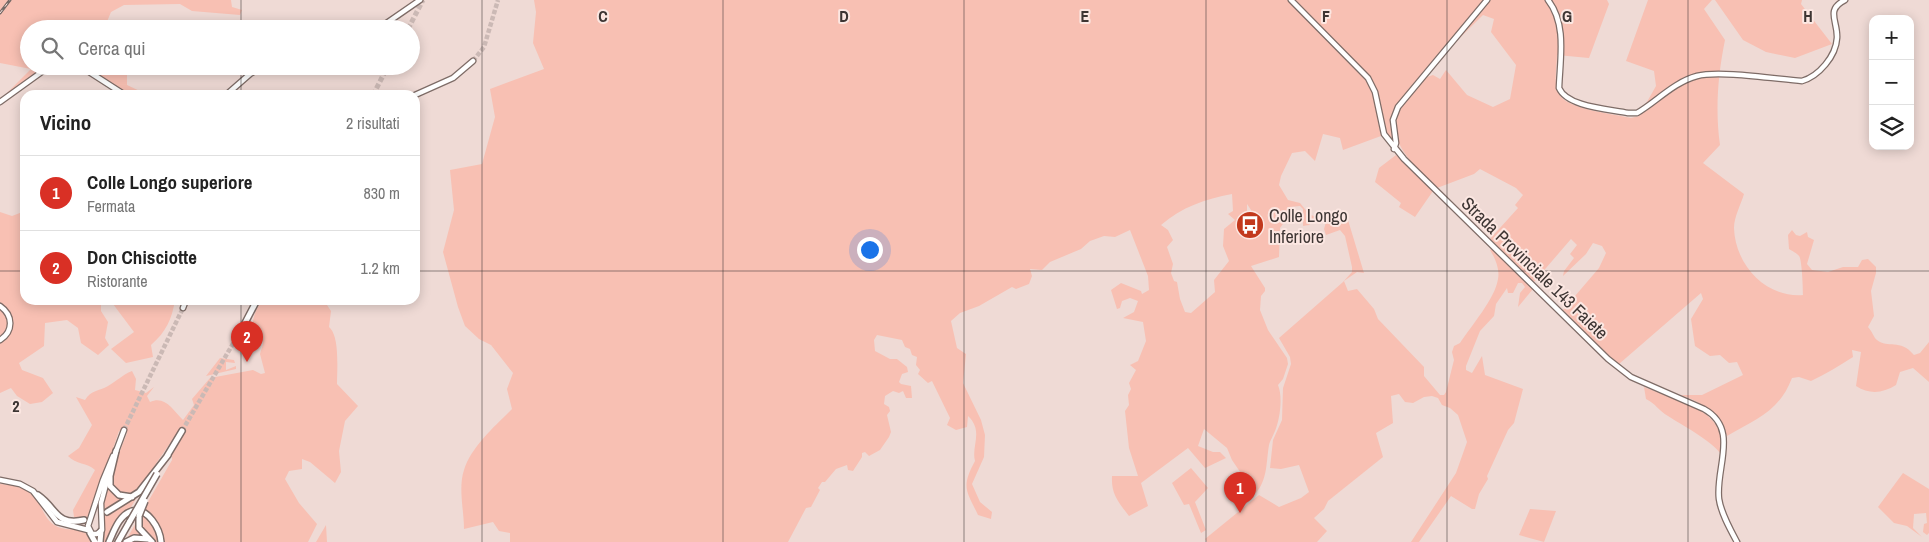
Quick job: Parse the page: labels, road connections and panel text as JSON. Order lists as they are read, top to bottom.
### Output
{
  "streets": {
    "main road": ["Strada Provinciale 143 Faiete"]
  },
  "places": {
    "bus stop": ["Colle Longo Inferiore"]
  },
  "page": {
    "map_buttons": ["+", "−"],
    "search": "Cerca qui",
    "heading": ["Vicino", "2 risultati"],
    "list": [
      {
        "mark": "1",
        "name": "Colle Longo superiore",
        "note": "Fermata",
        "value": "830 m"
      },
      {
        "mark": "2",
        "name": "Don Chisciotte",
        "note": "Ristorante",
        "value": "1.2 km"
      }
    ],
    "pins": ["2", "1"]
  },
  "grid": {
    "columns": [
      "C",
      "D",
      "E",
      "F",
      "G",
      "H"
    ],
    "rows": ["2"]
  }
}
